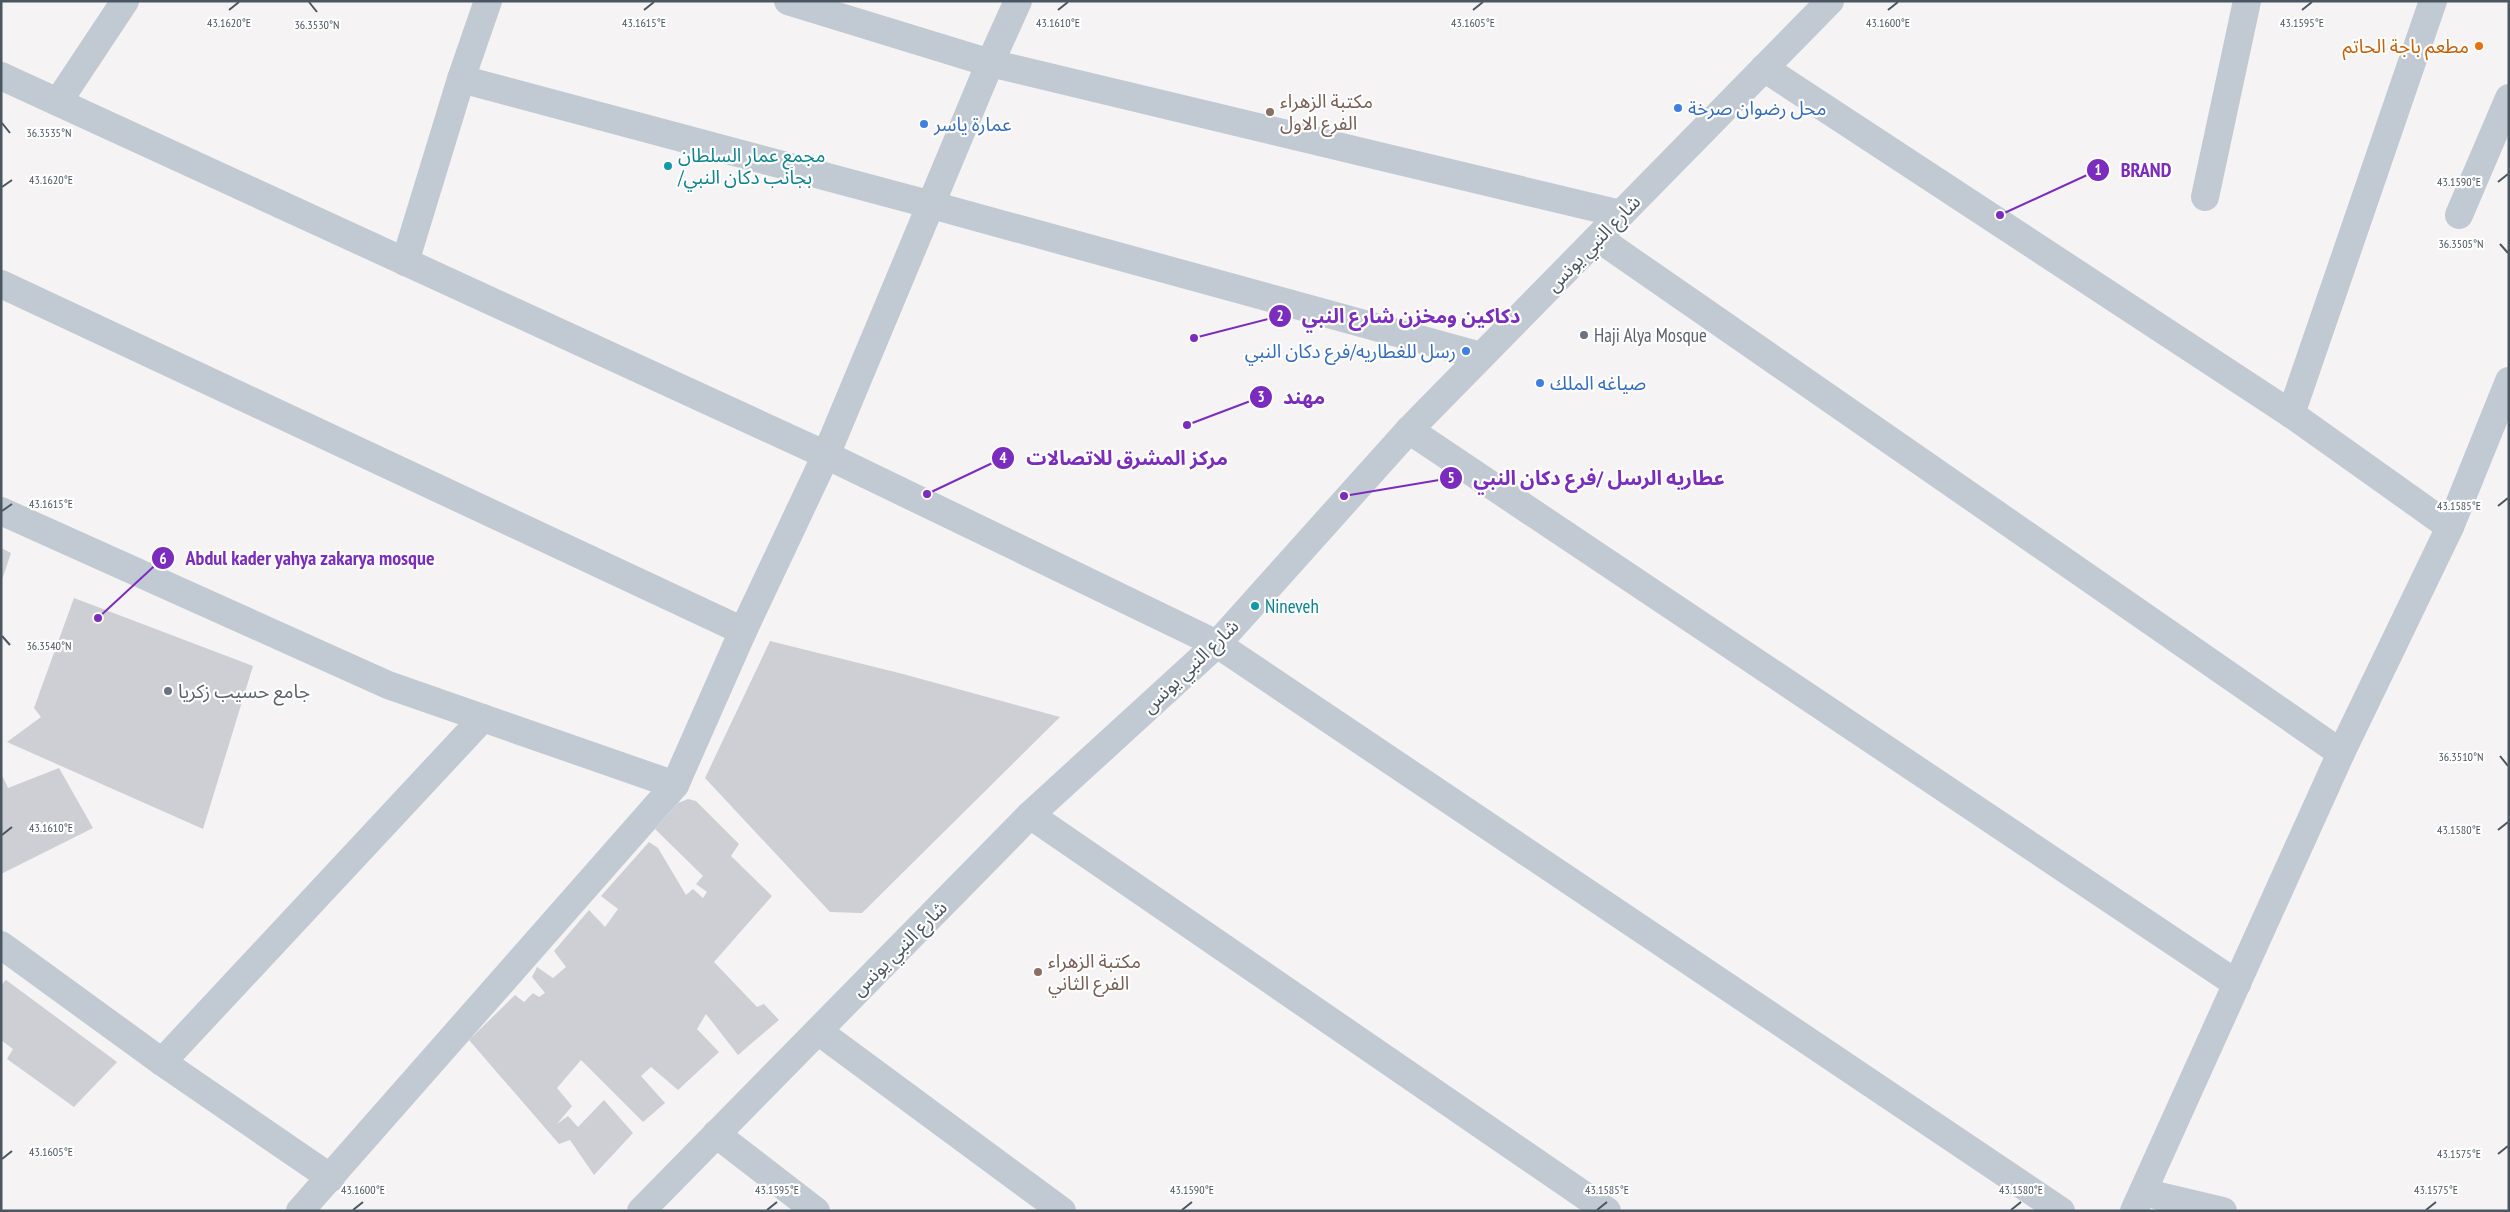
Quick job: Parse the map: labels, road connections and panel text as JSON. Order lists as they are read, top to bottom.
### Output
{
  "streets": {
    "street": ["شارع النبي يونس"]
  },
  "places": [
    "مطعم باجة الحاتم",
    "محل رضوان صرخة",
    "مكتبة الزهراء الفرع الاول",
    "عمارة ياسر",
    "مجمع عمار السلطان /بجانب دكان النبي",
    "BRAND",
    "Haji Alya Mosque",
    "دكاكين ومخزن شارع النبي",
    "رسل للغطاريه/فرع دكان النبي",
    "صياغه الملك",
    "مهند",
    "مركز المشرق للاتصالات",
    "عطاريه الرسل /فرع دكان النبي",
    "Nineveh",
    "Abdul kader yahya zakarya mosque",
    "جامع حسيب زكريا",
    "مكتبة الزهراء الفرع الثاني"
  ],
  "coordinates": [
    "43.1615°E",
    "43.1610°E",
    "43.1605°E",
    "43.1620°E",
    "43.1600°E",
    "43.1595°E",
    "36.3530°N",
    "36.3535°N",
    "43.1590°E",
    "36.3505°N",
    "43.1585°E",
    "36.3540°N",
    "36.3510°N",
    "43.1580°E",
    "43.1575°E"
  ]
}
